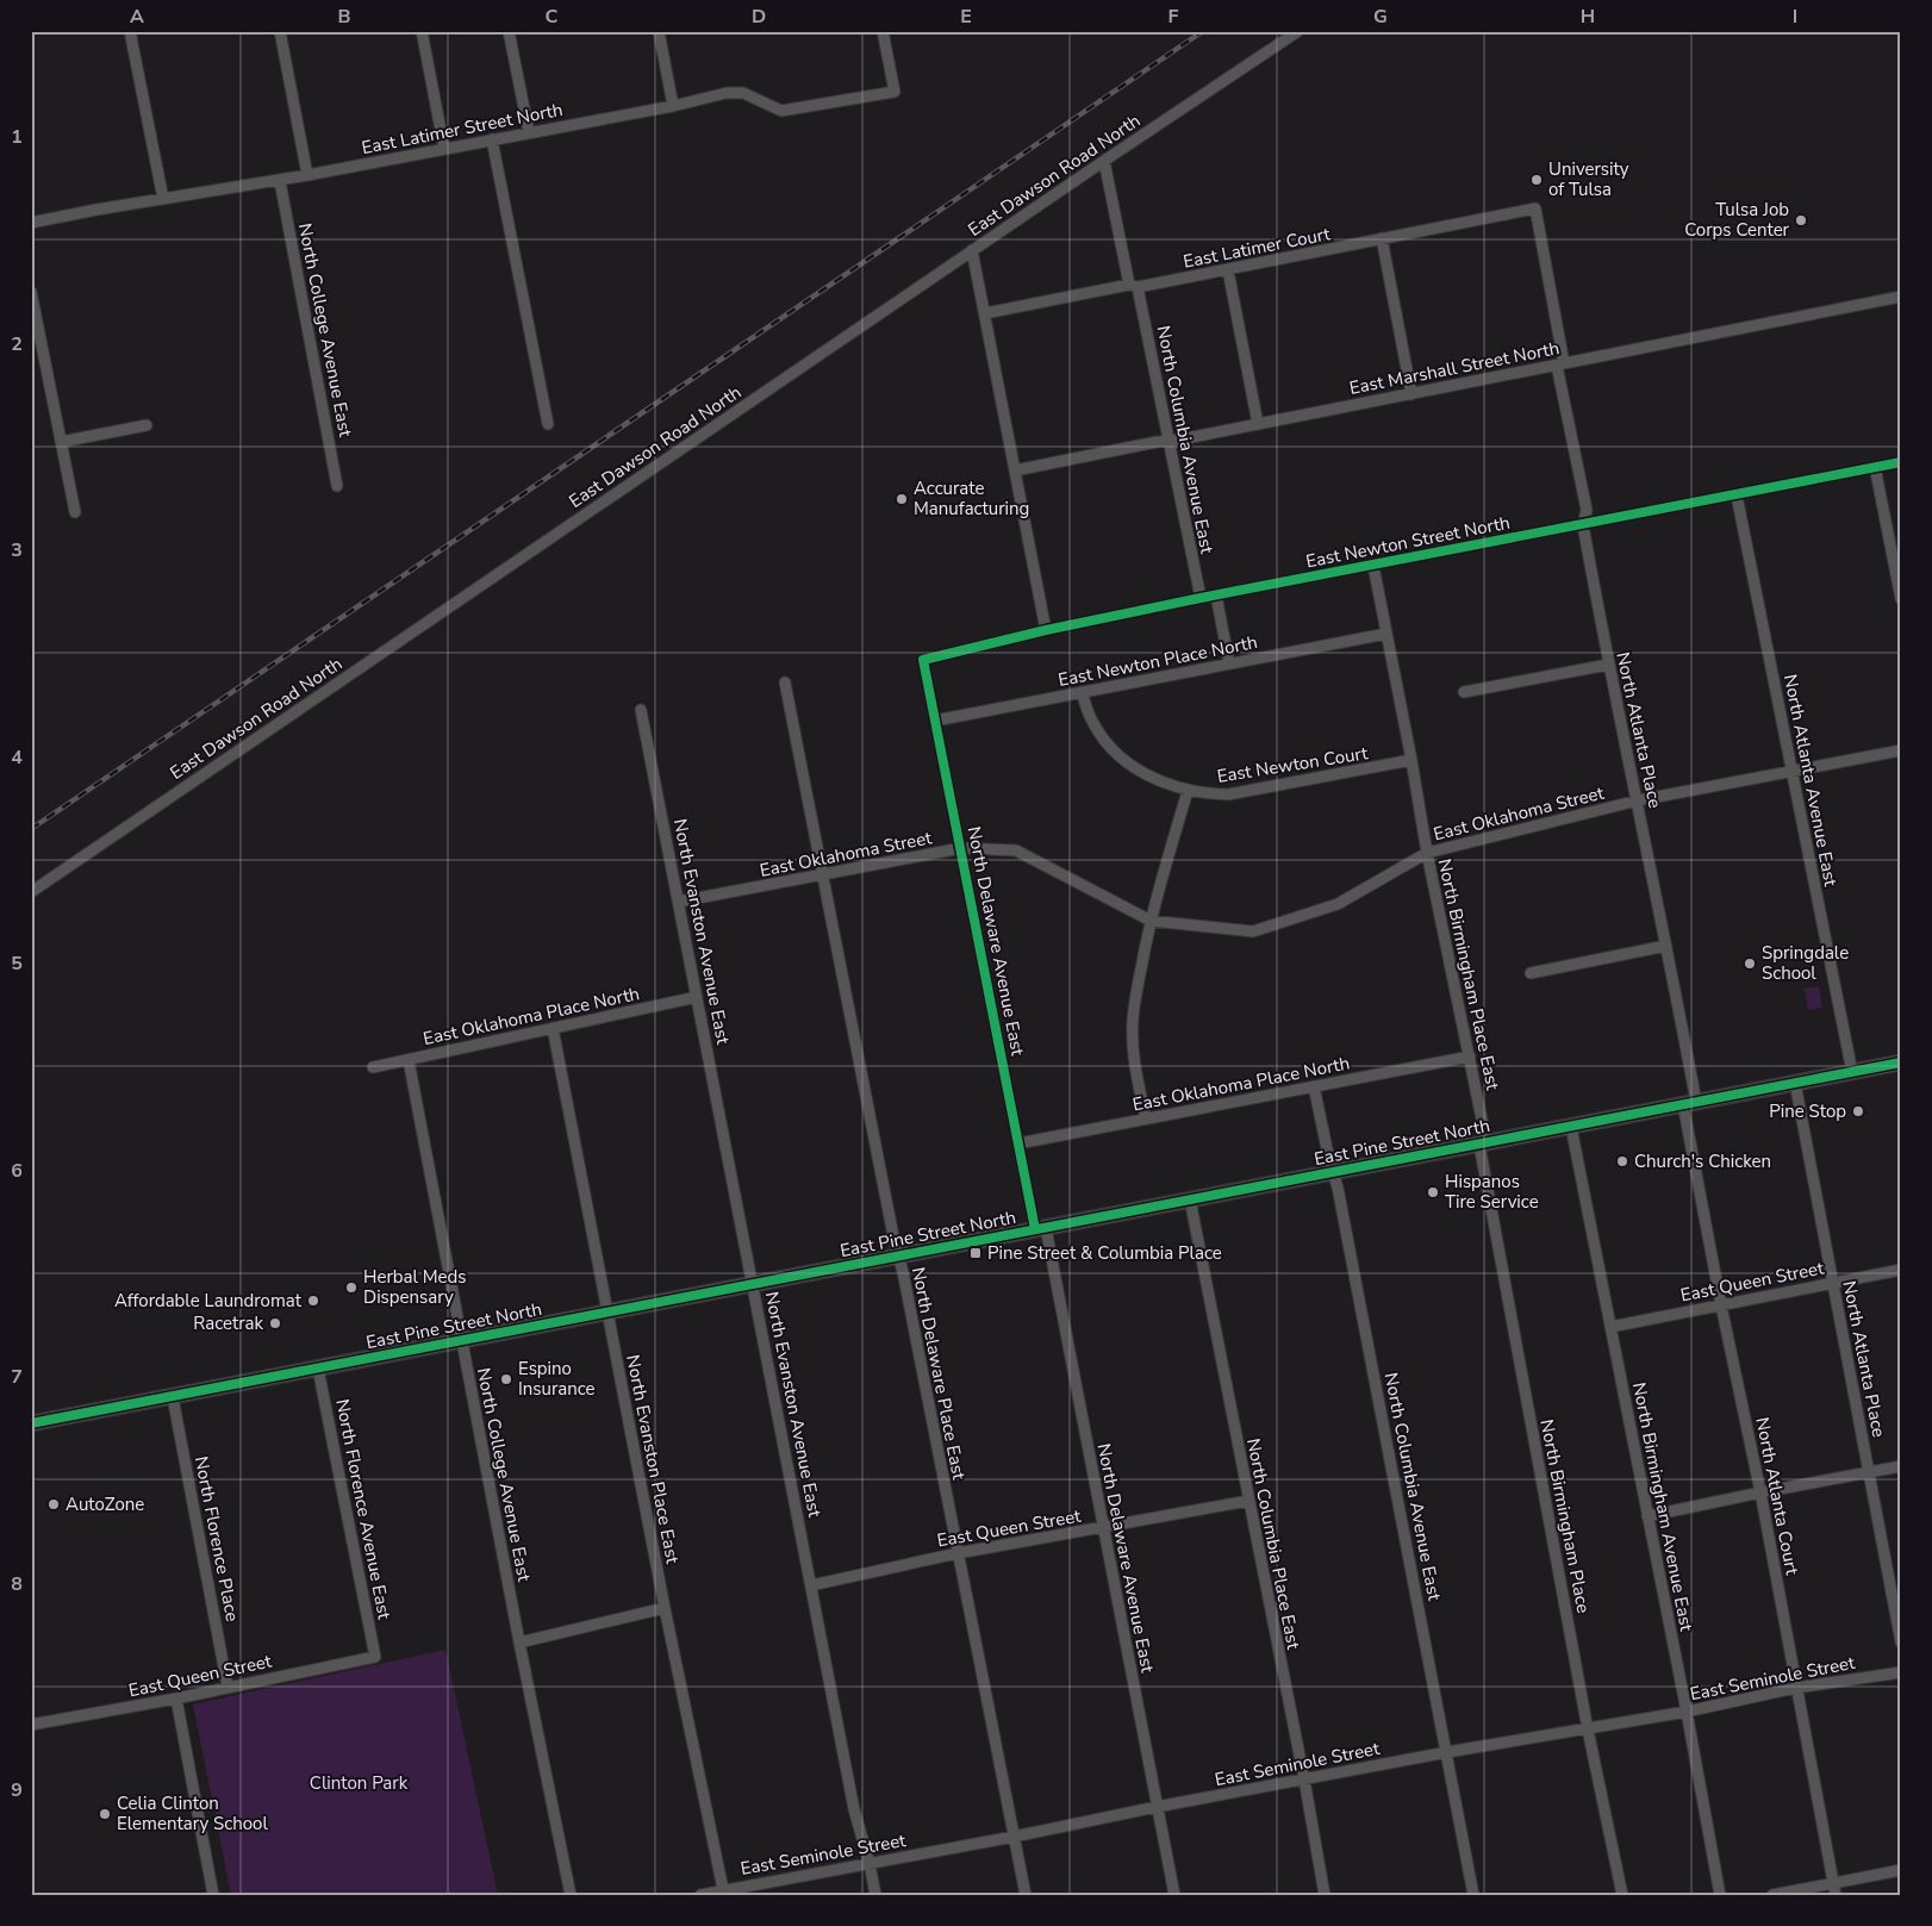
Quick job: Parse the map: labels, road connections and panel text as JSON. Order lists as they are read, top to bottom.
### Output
{
  "streets": {
    "main road": ["East Pine Street North"],
    "street": [
      "East Latimer Street North",
      "East Dawson Road North",
      "East Latimer Court",
      "North College Avenue East",
      "East Marshall Street North",
      "North Columbia Avenue East",
      "East Newton Street North",
      "East Newton Place North",
      "North Atlanta Place",
      "East Newton Court",
      "North Atlanta Avenue East",
      "East Oklahoma Street",
      "North Evanston Avenue East",
      "North Delaware Avenue East",
      "North Birmingham Place East",
      "East Oklahoma Place North",
      "East Queen Street",
      "North Delaware Place East",
      "North Evanston Place East",
      "North Atlanta Court",
      "North Birmingham Avenue East",
      "North Florence Avenue East",
      "North Birmingham Place",
      "North Florence Place",
      "North Columbia Place East",
      "East Seminole Street"
    ]
  },
  "crossings": [
    ["East Latimer Street North", "North College Avenue East"],
    ["East Dawson Road North", "North Columbia Avenue East"],
    ["East Latimer Court", "North Columbia Avenue East"],
    ["East Latimer Court", "North Atlanta Place"],
    ["North College Avenue East", "East Oklahoma Place North"],
    ["North College Avenue East", "East Pine Street North"],
    ["East Marshall Street North", "North Columbia Avenue East"],
    ["East Marshall Street North", "North Atlanta Place"],
    ["North Columbia Avenue East", "East Newton Street North"],
    ["North Columbia Avenue East", "East Oklahoma Place North"],
    ["North Columbia Avenue East", "East Pine Street North"],
    ["North Columbia Avenue East", "East Seminole Street"],
    ["East Newton Street North", "North Atlanta Place"],
    ["East Newton Street North", "North Atlanta Avenue East"],
    ["East Newton Street North", "North Delaware Avenue East"],
    ["East Newton Street North", "North Birmingham Place East"],
    ["East Newton Place North", "East Newton Court"],
    ["East Newton Place North", "North Delaware Avenue East"],
    ["East Newton Place North", "North Birmingham Place East"],
    ["North Atlanta Place", "East Oklahoma Street"],
    ["North Atlanta Place", "East Pine Street North"],
    ["North Atlanta Place", "East Queen Street"],
    ["North Atlanta Place", "North Atlanta Court"],
    ["East Newton Court", "North Birmingham Place East"],
    ["North Atlanta Avenue East", "East Oklahoma Street"],
    ["North Atlanta Avenue East", "East Pine Street North"],
    ["East Oklahoma Street", "North Evanston Avenue East"],
    ["East Oklahoma Street", "North Delaware Avenue East"],
    ["East Oklahoma Street", "North Birmingham Place East"],
    ["East Oklahoma Street", "North Delaware Place East"],
    ["North Evanston Avenue East", "East Oklahoma Place North"],
    ["North Evanston Avenue East", "East Pine Street North"],
    ["North Evanston Avenue East", "East Queen Street"],
    ["North Evanston Avenue East", "East Seminole Street"],
    ["North Delaware Avenue East", "East Oklahoma Place North"],
    ["North Delaware Avenue East", "East Pine Street North"],
    ["North Delaware Avenue East", "East Queen Street"],
    ["North Delaware Avenue East", "East Seminole Street"],
    ["North Birmingham Place East", "East Oklahoma Place North"],
    ["North Birmingham Place East", "East Pine Street North"],
    ["North Birmingham Place East", "North Birmingham Place"],
    ["East Oklahoma Place North", "North Evanston Place East"],
    ["East Pine Street North", "North Delaware Place East"],
    ["East Pine Street North", "North Evanston Place East"],
    ["East Pine Street North", "North Atlanta Court"],
    ["East Pine Street North", "North Birmingham Avenue East"],
    ["East Pine Street North", "North Florence Avenue East"],
    ["East Pine Street North", "North Birmingham Place"],
    ["East Pine Street North", "North Florence Place"],
    ["East Pine Street North", "North Columbia Place East"],
    ["East Queen Street", "North Delaware Place East"],
    ["East Queen Street", "North Atlanta Court"],
    ["East Queen Street", "North Birmingham Avenue East"],
    ["East Queen Street", "North Florence Avenue East"],
    ["East Queen Street", "North Florence Place"],
    ["East Queen Street", "North Columbia Place East"],
    ["North Delaware Place East", "East Seminole Street"],
    ["North Evanston Place East", "East Seminole Street"],
    ["North Atlanta Court", "East Seminole Street"],
    ["North Birmingham Avenue East", "East Seminole Street"],
    ["North Birmingham Place", "East Seminole Street"],
    ["North Columbia Place East", "East Seminole Street"]
  ],
  "parks": ["Clinton Park"],
  "places": {
    "other": [
      "University of Tulsa",
      "Tulsa Job Corps Center",
      "Accurate Manufacturing",
      "Springdale School",
      "Pine Stop",
      "Church's Chicken",
      "Hispanos Tire Service",
      "Herbal Meds Dispensary",
      "Affordable Laundromat",
      "Racetrak",
      "Espino Insurance",
      "AutoZone",
      "Celia Clinton Elementary School"
    ],
    "transit": ["Pine Street & Columbia Place"]
  },
  "grid": {
    "columns": [
      "A",
      "B",
      "C",
      "D",
      "E",
      "F",
      "G",
      "H",
      "I"
    ],
    "rows": [
      "1",
      "2",
      "3",
      "4",
      "5",
      "6",
      "7",
      "8",
      "9"
    ]
  }
}
